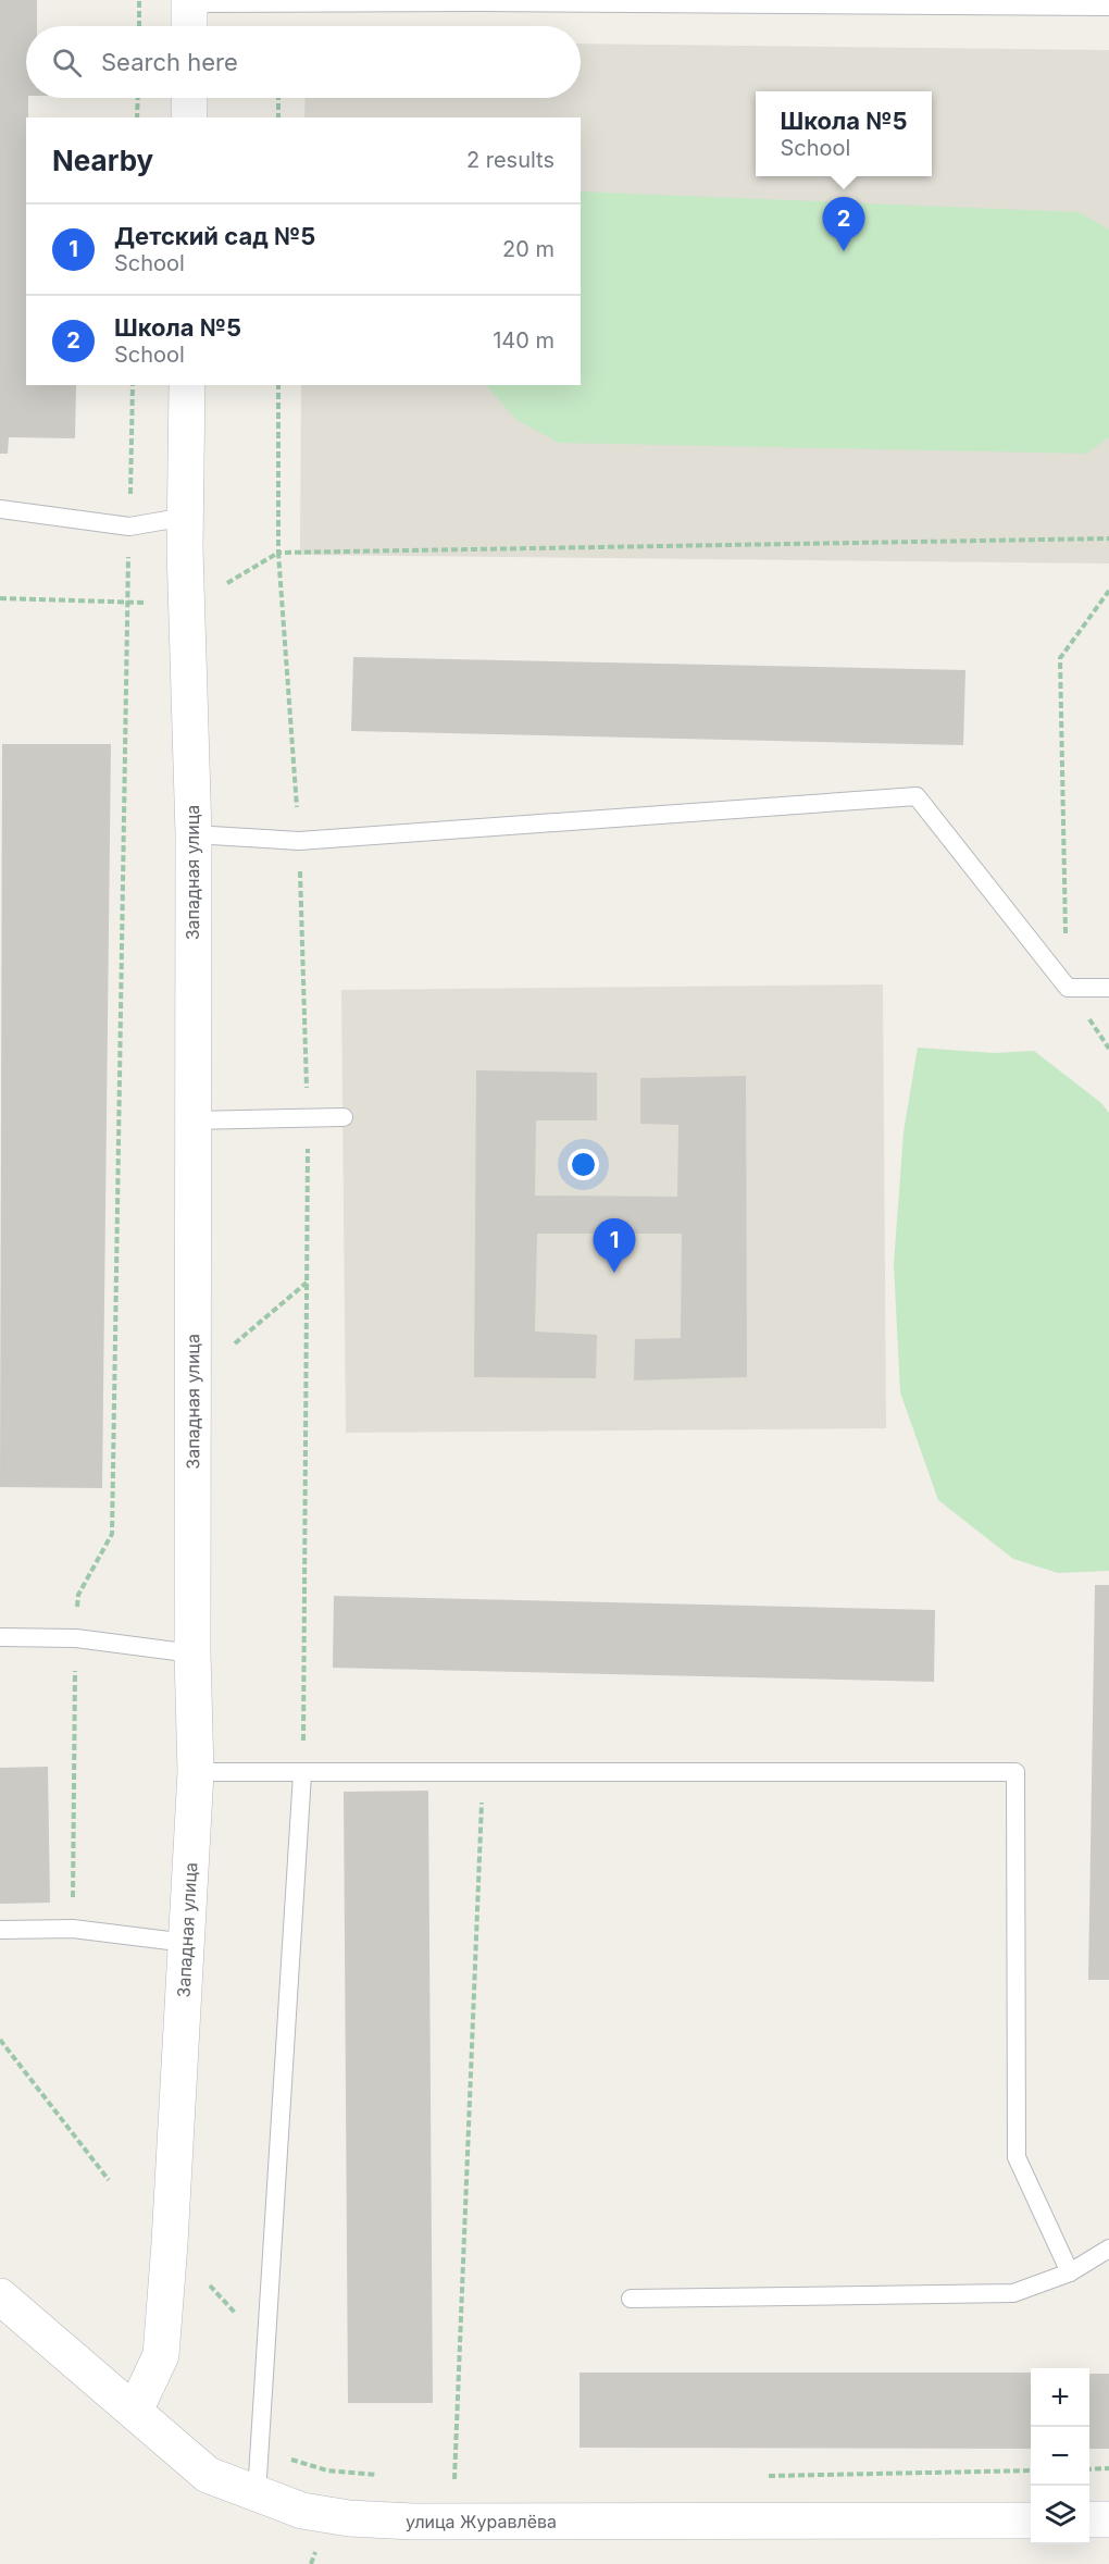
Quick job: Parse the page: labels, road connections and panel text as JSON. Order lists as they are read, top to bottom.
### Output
{
  "streets": {
    "street": ["Западная улица", "улица Журавлёва"]
  },
  "crossings": [
    ["Западная улица", "улица Журавлёва"]
  ],
  "page": {
    "search": "Search here",
    "popup": ["Школа №5", "School"],
    "heading": ["Nearby", "2 results"],
    "pins": ["2", "1"],
    "list": [
      {
        "mark": "1",
        "name": "Детский сад №5",
        "note": "School",
        "value": "20 m"
      },
      {
        "mark": "2",
        "name": "Школа №5",
        "note": "School",
        "value": "140 m"
      }
    ],
    "map_buttons": ["+", "−"]
  }
}
